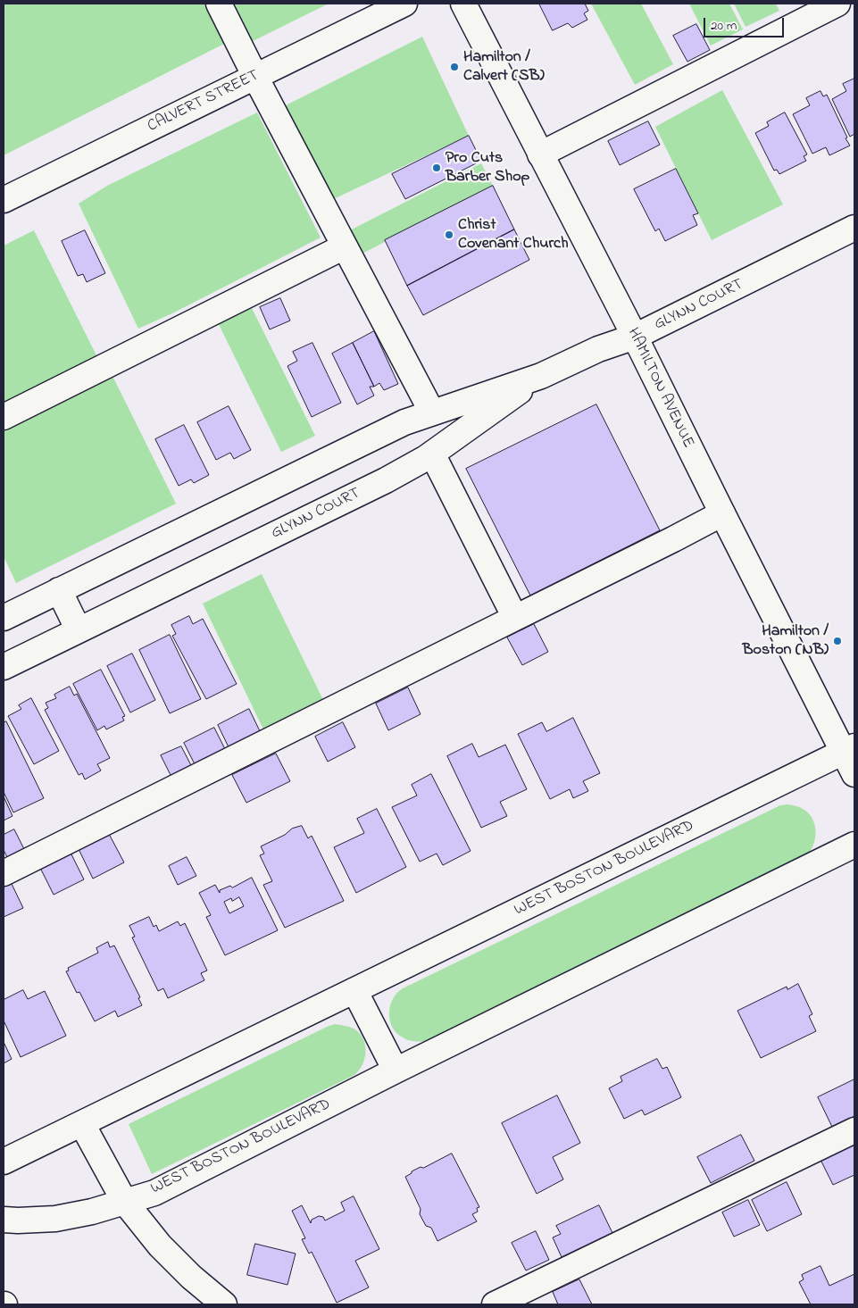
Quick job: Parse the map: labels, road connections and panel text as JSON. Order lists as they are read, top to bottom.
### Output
{
  "streets": {
    "street": [
      "CALVERT STREET",
      "GLYNN COURT",
      "HAMILTON AVENUE",
      "WEST BOSTON BOULEVARD"
    ]
  },
  "crossings": [
    ["GLYNN COURT", "HAMILTON AVENUE"],
    ["HAMILTON AVENUE", "WEST BOSTON BOULEVARD"]
  ],
  "places": [
    "Hamilton / Calvert (SB)",
    "Pro Cuts Barber Shop",
    "Christ Covenant Church",
    "Hamilton / Boston (NB)"
  ],
  "scale_bar": "20 m"
}
